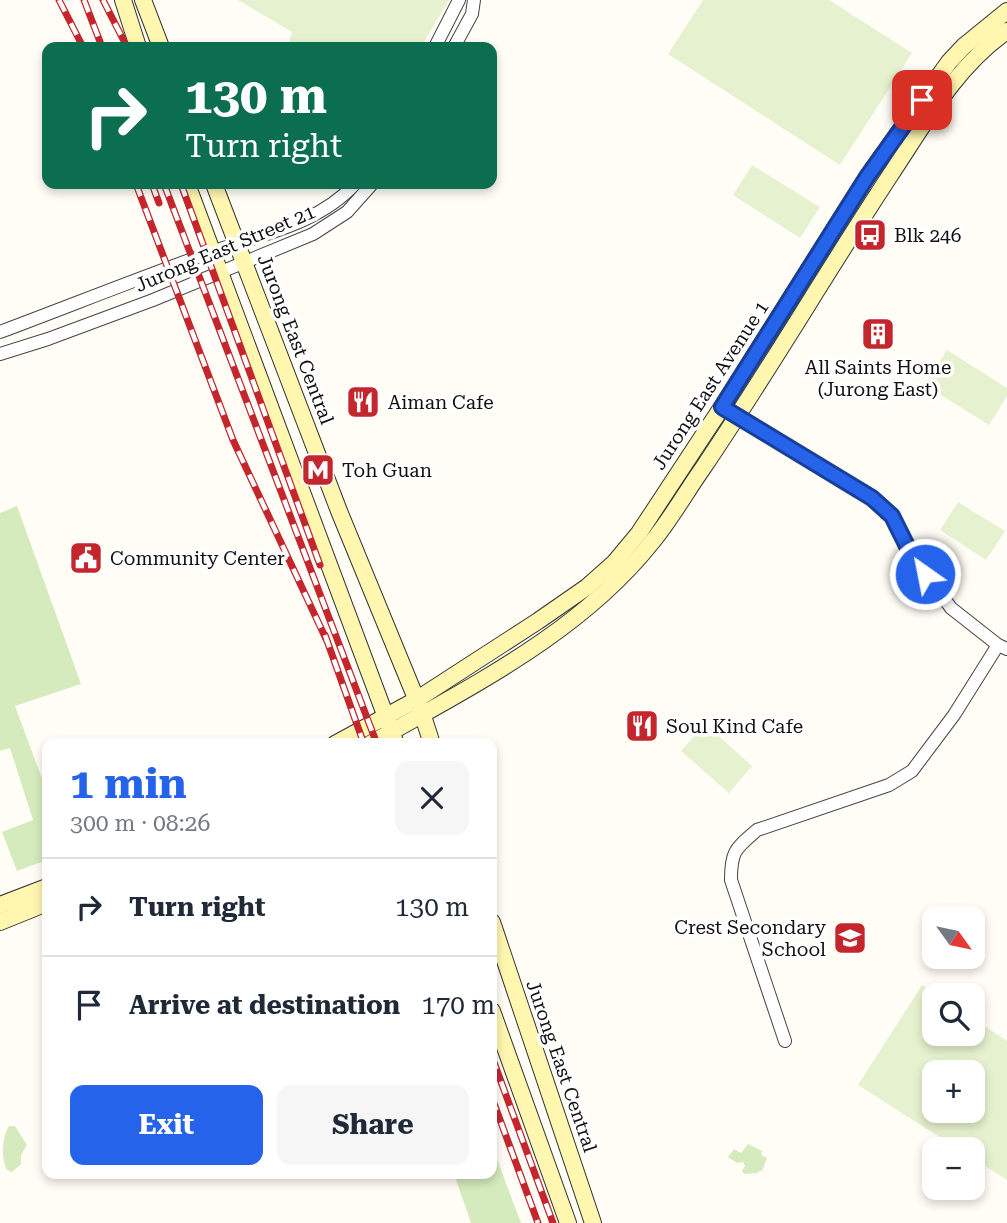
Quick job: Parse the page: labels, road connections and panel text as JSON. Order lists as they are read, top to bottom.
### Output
{
  "streets": {
    "street": ["Jurong East Street 21", "Jurong East Central", "Jurong East Avenue 1"]
  },
  "crossings": [
    ["Jurong East Street 21", "Jurong East Central"],
    ["Jurong East Central", "Jurong East Avenue 1"]
  ],
  "places": {
    "bus stop": ["Blk 246"],
    "building": ["All Saints Home (Jurong East)"],
    "restaurant": ["Aiman Cafe", "Soul Kind Cafe"],
    "metro station": ["Toh Guan"],
    "public building": ["Community Center"],
    "school or university": ["Crest Secondary School"]
  },
  "north": "bottom right",
  "page": {
    "turn": ["130 m", "Turn right"],
    "heading": ["1 min", "300 m · 08:26"],
    "list": [
      {
        "name": "Turn right",
        "value": "130 m"
      },
      {
        "name": "Arrive at destination",
        "value": "170 m"
      }
    ],
    "map_buttons": ["+", "−"],
    "buttons": ["Exit", "Share"]
  }
}
